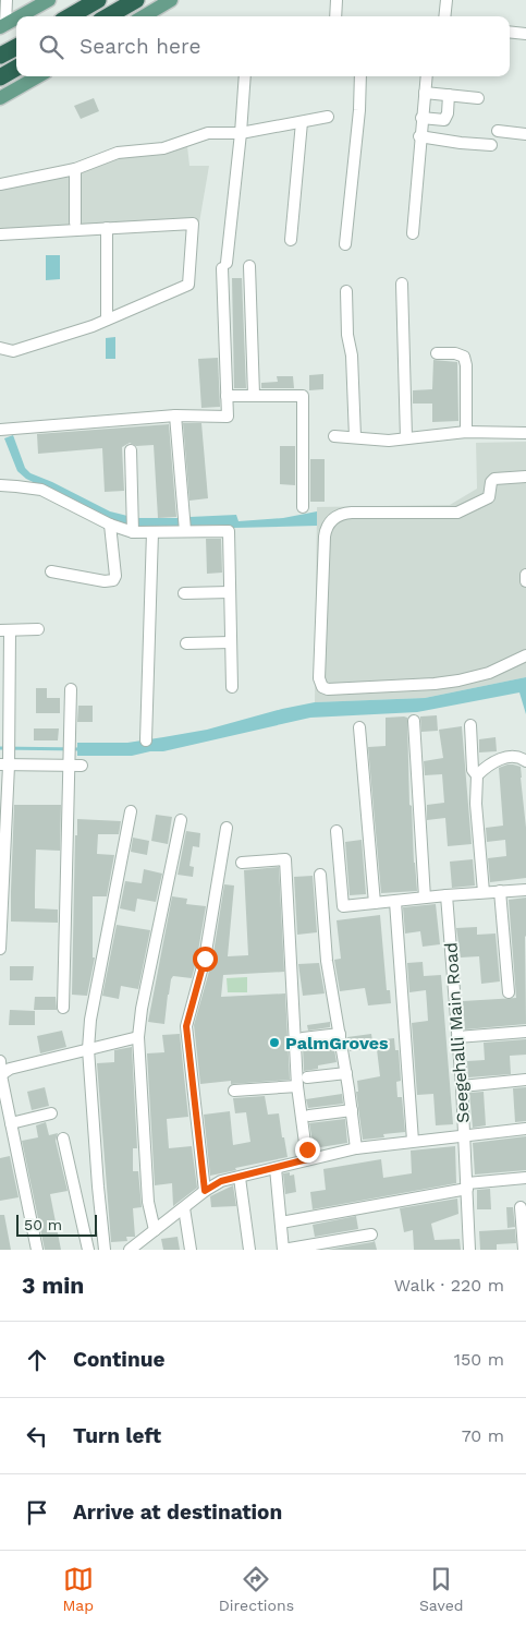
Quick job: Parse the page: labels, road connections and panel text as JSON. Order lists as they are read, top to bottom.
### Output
{
  "streets": {
    "street": ["Seegehalli Main Road"]
  },
  "places": ["PalmGroves"],
  "scale_bar": "50 m",
  "page": {
    "search": "Search here",
    "scale": "50 m",
    "heading": ["3 min", "Walk · 220 m"],
    "list": [
      ["Continue", "150 m"],
      ["Turn left", "70 m"],
      "Arrive at destination"
    ],
    "nav": ["Map", "Directions", "Saved"]
  }
}
